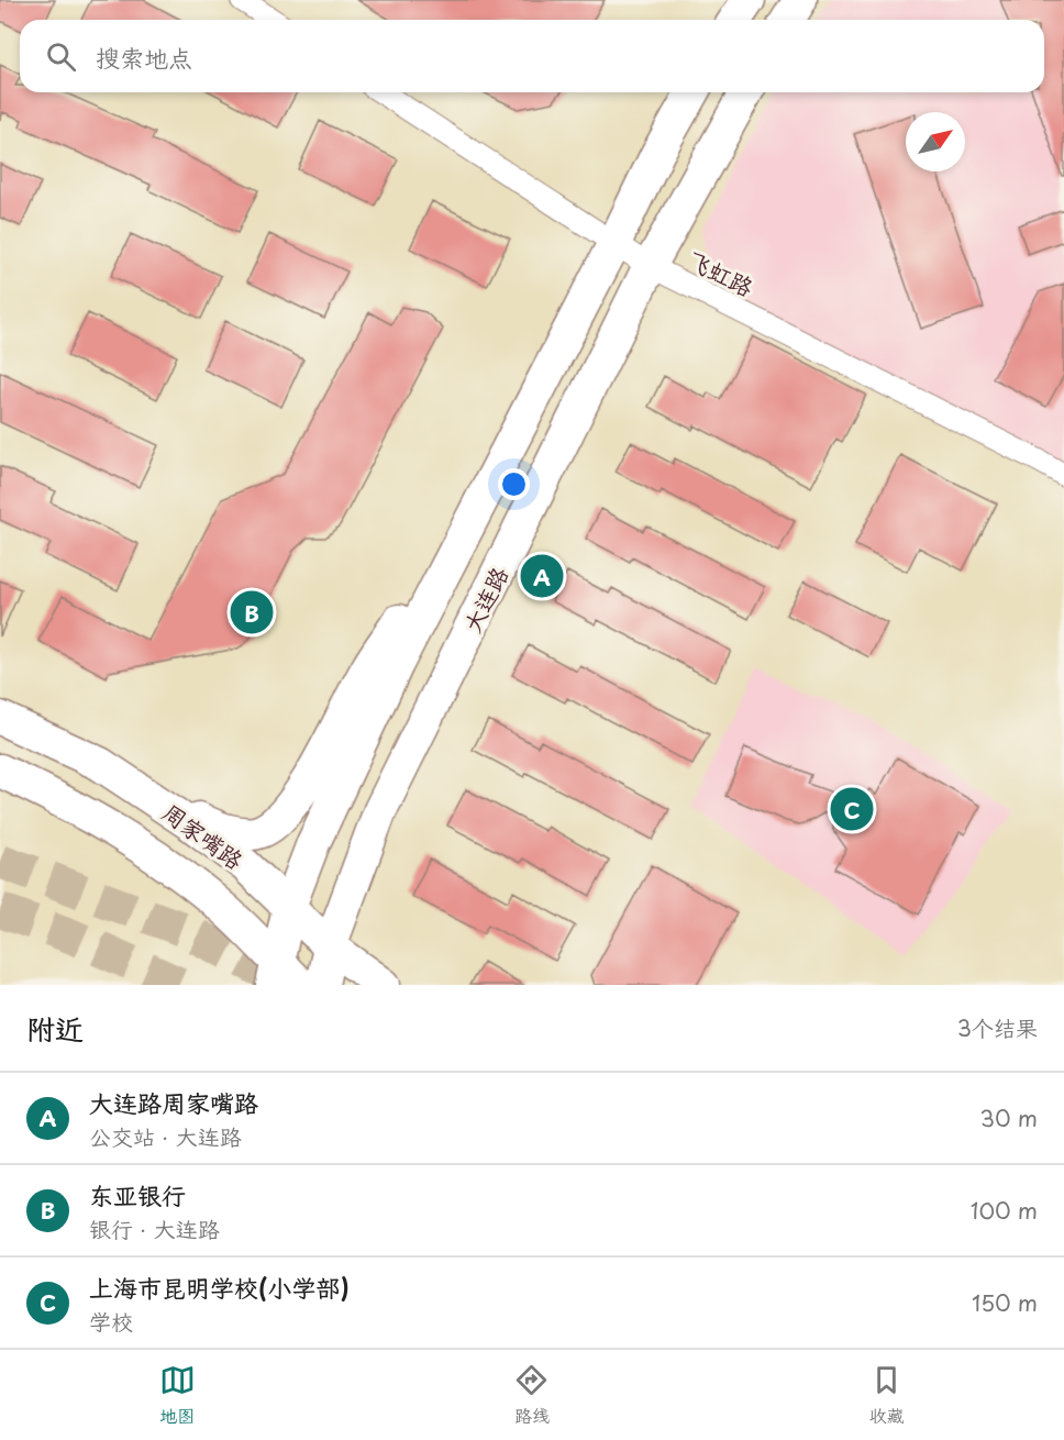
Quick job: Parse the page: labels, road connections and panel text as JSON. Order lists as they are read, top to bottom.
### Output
{
  "streets": {
    "main road": ["大连路", "周家嘴路"],
    "street": ["飞虹路"]
  },
  "crossings": [
    ["飞虹路", "大连路"],
    ["大连路", "周家嘴路"]
  ],
  "north": "top right",
  "page": {
    "search": "搜索地点",
    "pins": ["A", "B", "C"],
    "heading": ["附近", "3个结果"],
    "list": [
      {
        "mark": "A",
        "name": "大连路周家嘴路",
        "note": "公交站 · 大连路",
        "value": "30 m"
      },
      {
        "mark": "B",
        "name": "东亚银行",
        "note": "银行 · 大连路",
        "value": "100 m"
      },
      {
        "mark": "C",
        "name": "上海市昆明学校(小学部)",
        "note": "学校",
        "value": "150 m"
      }
    ],
    "nav": ["地图", "路线", "收藏"]
  }
}
